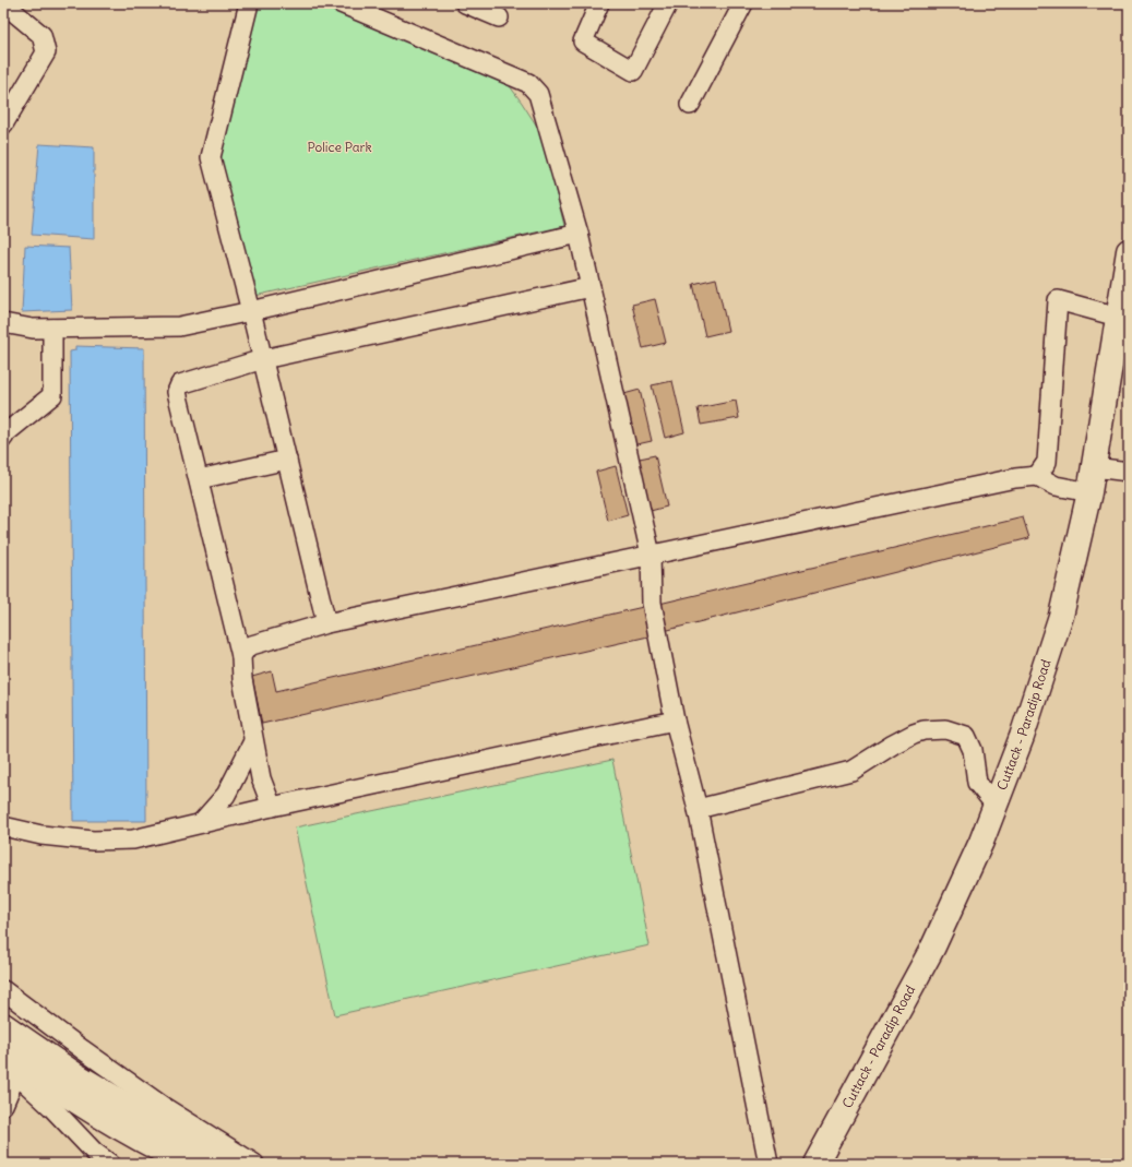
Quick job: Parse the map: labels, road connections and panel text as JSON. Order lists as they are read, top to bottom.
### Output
{
  "streets": {
    "highway": ["Cuttack - Paradip Road"]
  },
  "parks": ["Police Park"]
}
